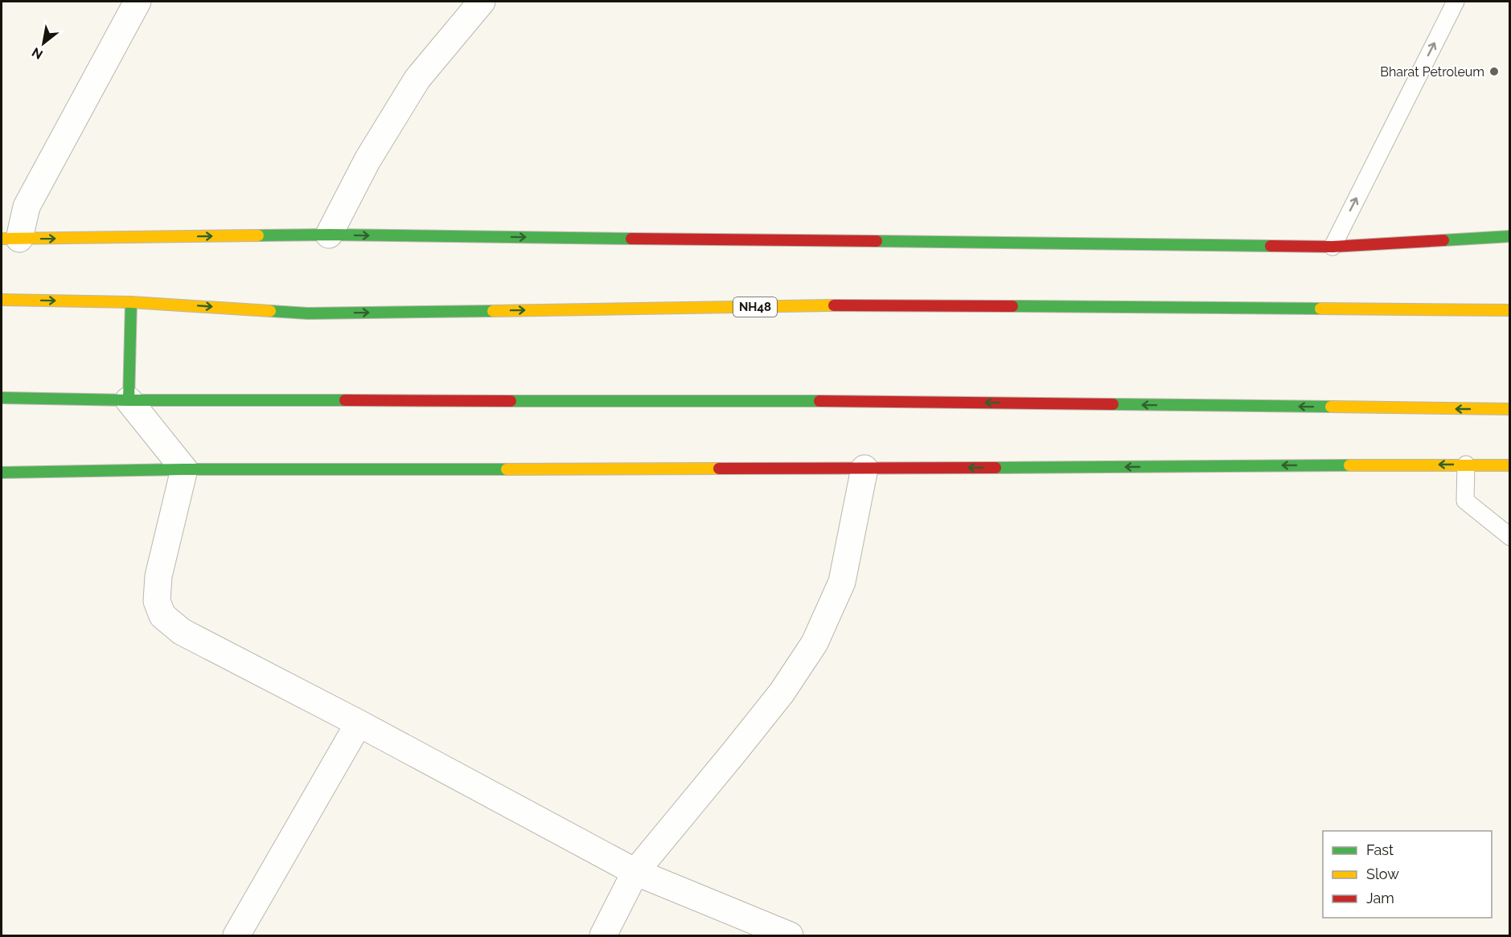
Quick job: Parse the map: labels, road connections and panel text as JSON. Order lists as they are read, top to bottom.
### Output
{
  "streets": {
    "main road": ["NH48"]
  },
  "places": ["Bharat Petroleum"],
  "legend": ["Fast", "Slow", "Jam"],
  "north": "bottom left"
}
